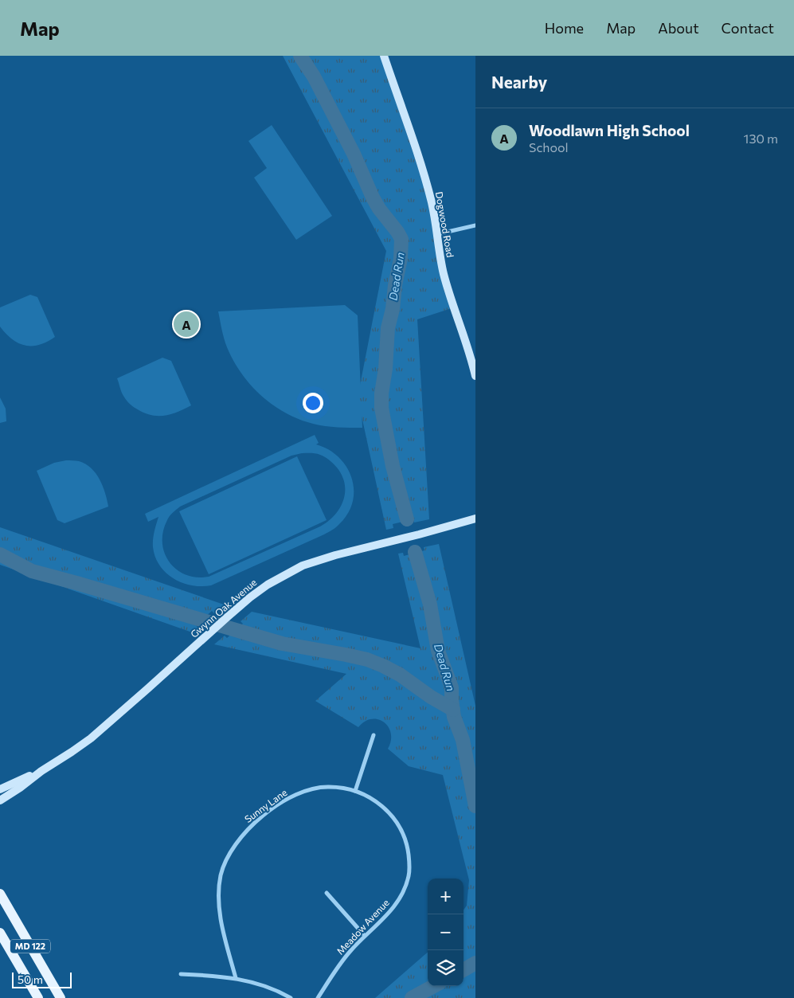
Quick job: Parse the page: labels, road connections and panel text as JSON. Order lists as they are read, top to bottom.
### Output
{
  "streets": {
    "main road": ["MD 122"],
    "street": [
      "Dogwood Road",
      "Gwynn Oak Avenue",
      "Sunny Lane",
      "Meadow Avenue"
    ]
  },
  "crossings": [
    ["Sunny Lane", "Meadow Avenue"]
  ],
  "water": ["Dead Run"],
  "scale_bar": "50 m",
  "page": {
    "header": "Map",
    "nav": [
      "Home",
      "Map",
      "About",
      "Contact"
    ],
    "heading": "Nearby",
    "list": [
      {
        "mark": "A",
        "name": "Woodlawn High School",
        "note": "School",
        "value": "130 m"
      }
    ],
    "pins": "A",
    "map_buttons": ["+", "−"],
    "scale": "50 m"
  }
}
